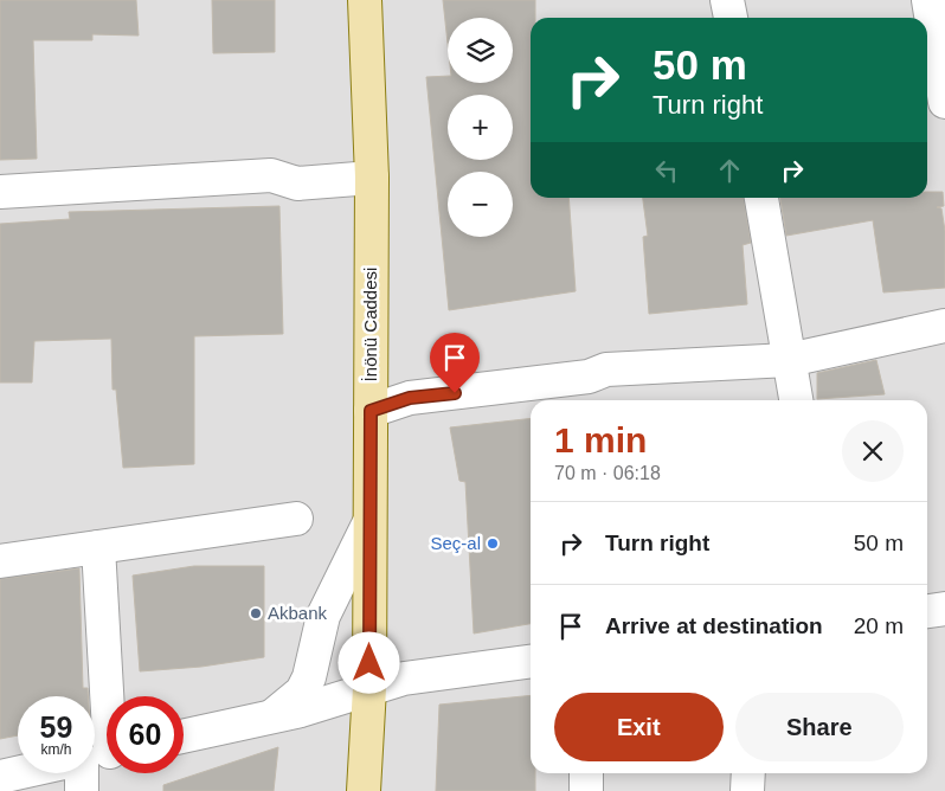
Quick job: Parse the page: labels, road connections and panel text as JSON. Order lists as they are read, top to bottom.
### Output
{
  "streets": {
    "main road": ["İnönü Caddesi"]
  },
  "places": ["Seç-al", "Akbank"],
  "page": {
    "map_buttons": ["+", "−"],
    "turn": ["50 m", "Turn right"],
    "heading": ["1 min", "70 m · 06:18"],
    "list": [
      {
        "name": "Turn right",
        "value": "50 m"
      },
      {
        "name": "Arrive at destination",
        "value": "20 m"
      }
    ],
    "buttons": ["Exit", "Share"],
    "speed": "59 km/h",
    "limit": "60"
  }
}
